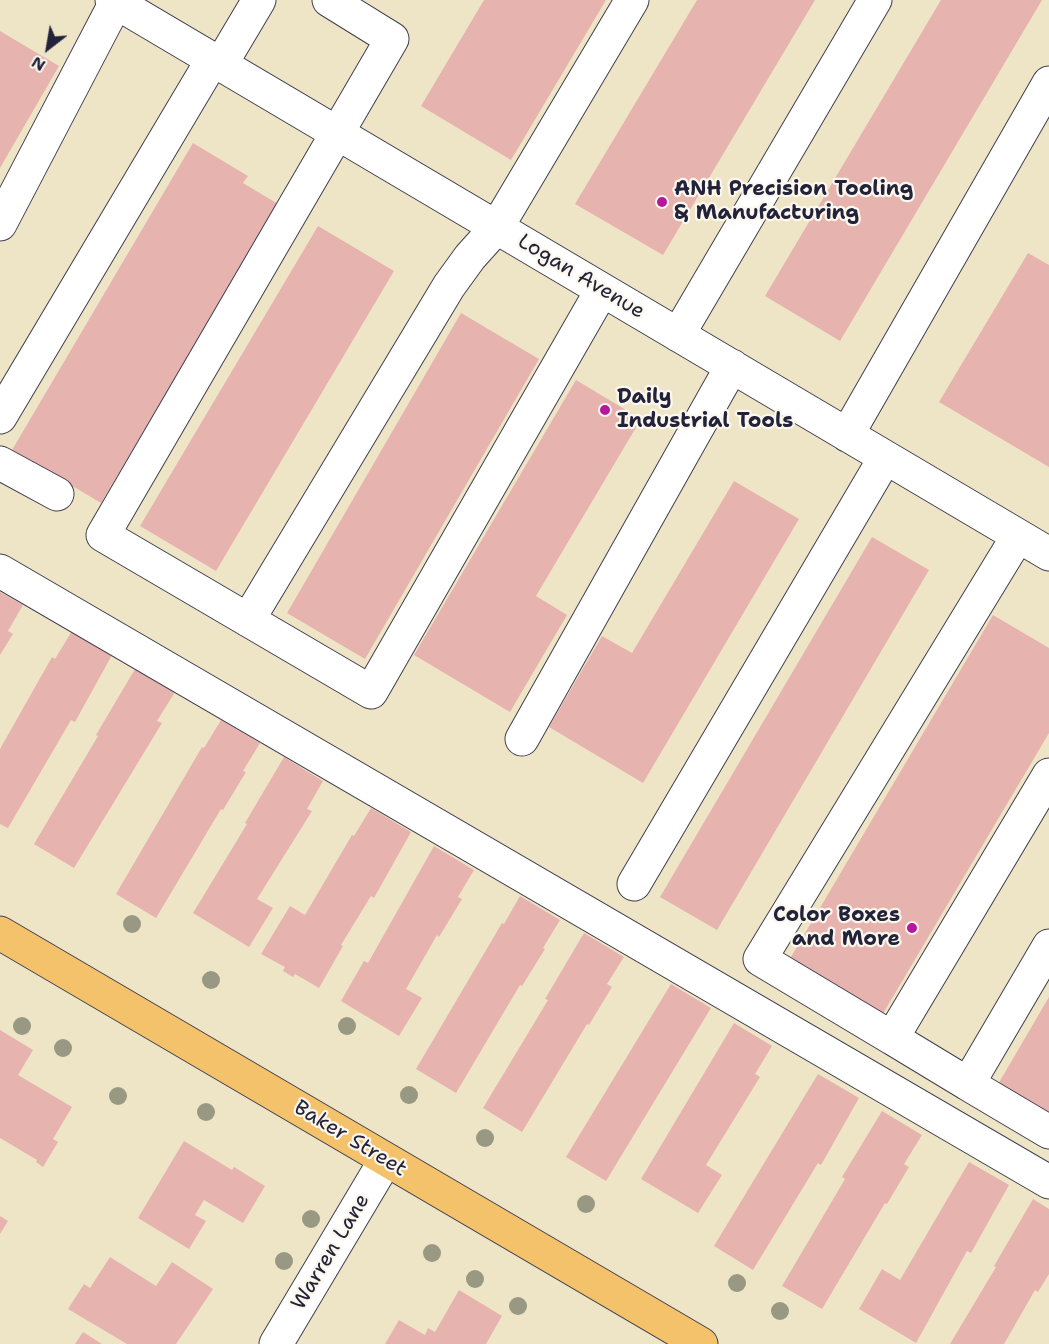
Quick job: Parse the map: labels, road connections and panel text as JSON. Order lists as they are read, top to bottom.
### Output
{
  "streets": {
    "main road": ["Baker Street"],
    "street": ["Logan Avenue", "Warren Lane"]
  },
  "crossings": [
    ["Baker Street", "Warren Lane"]
  ],
  "places": ["ANH Precision Tooling & Manufacturing", "Daily Industrial Tools", "Color Boxes and More"],
  "north": "bottom left"
}
